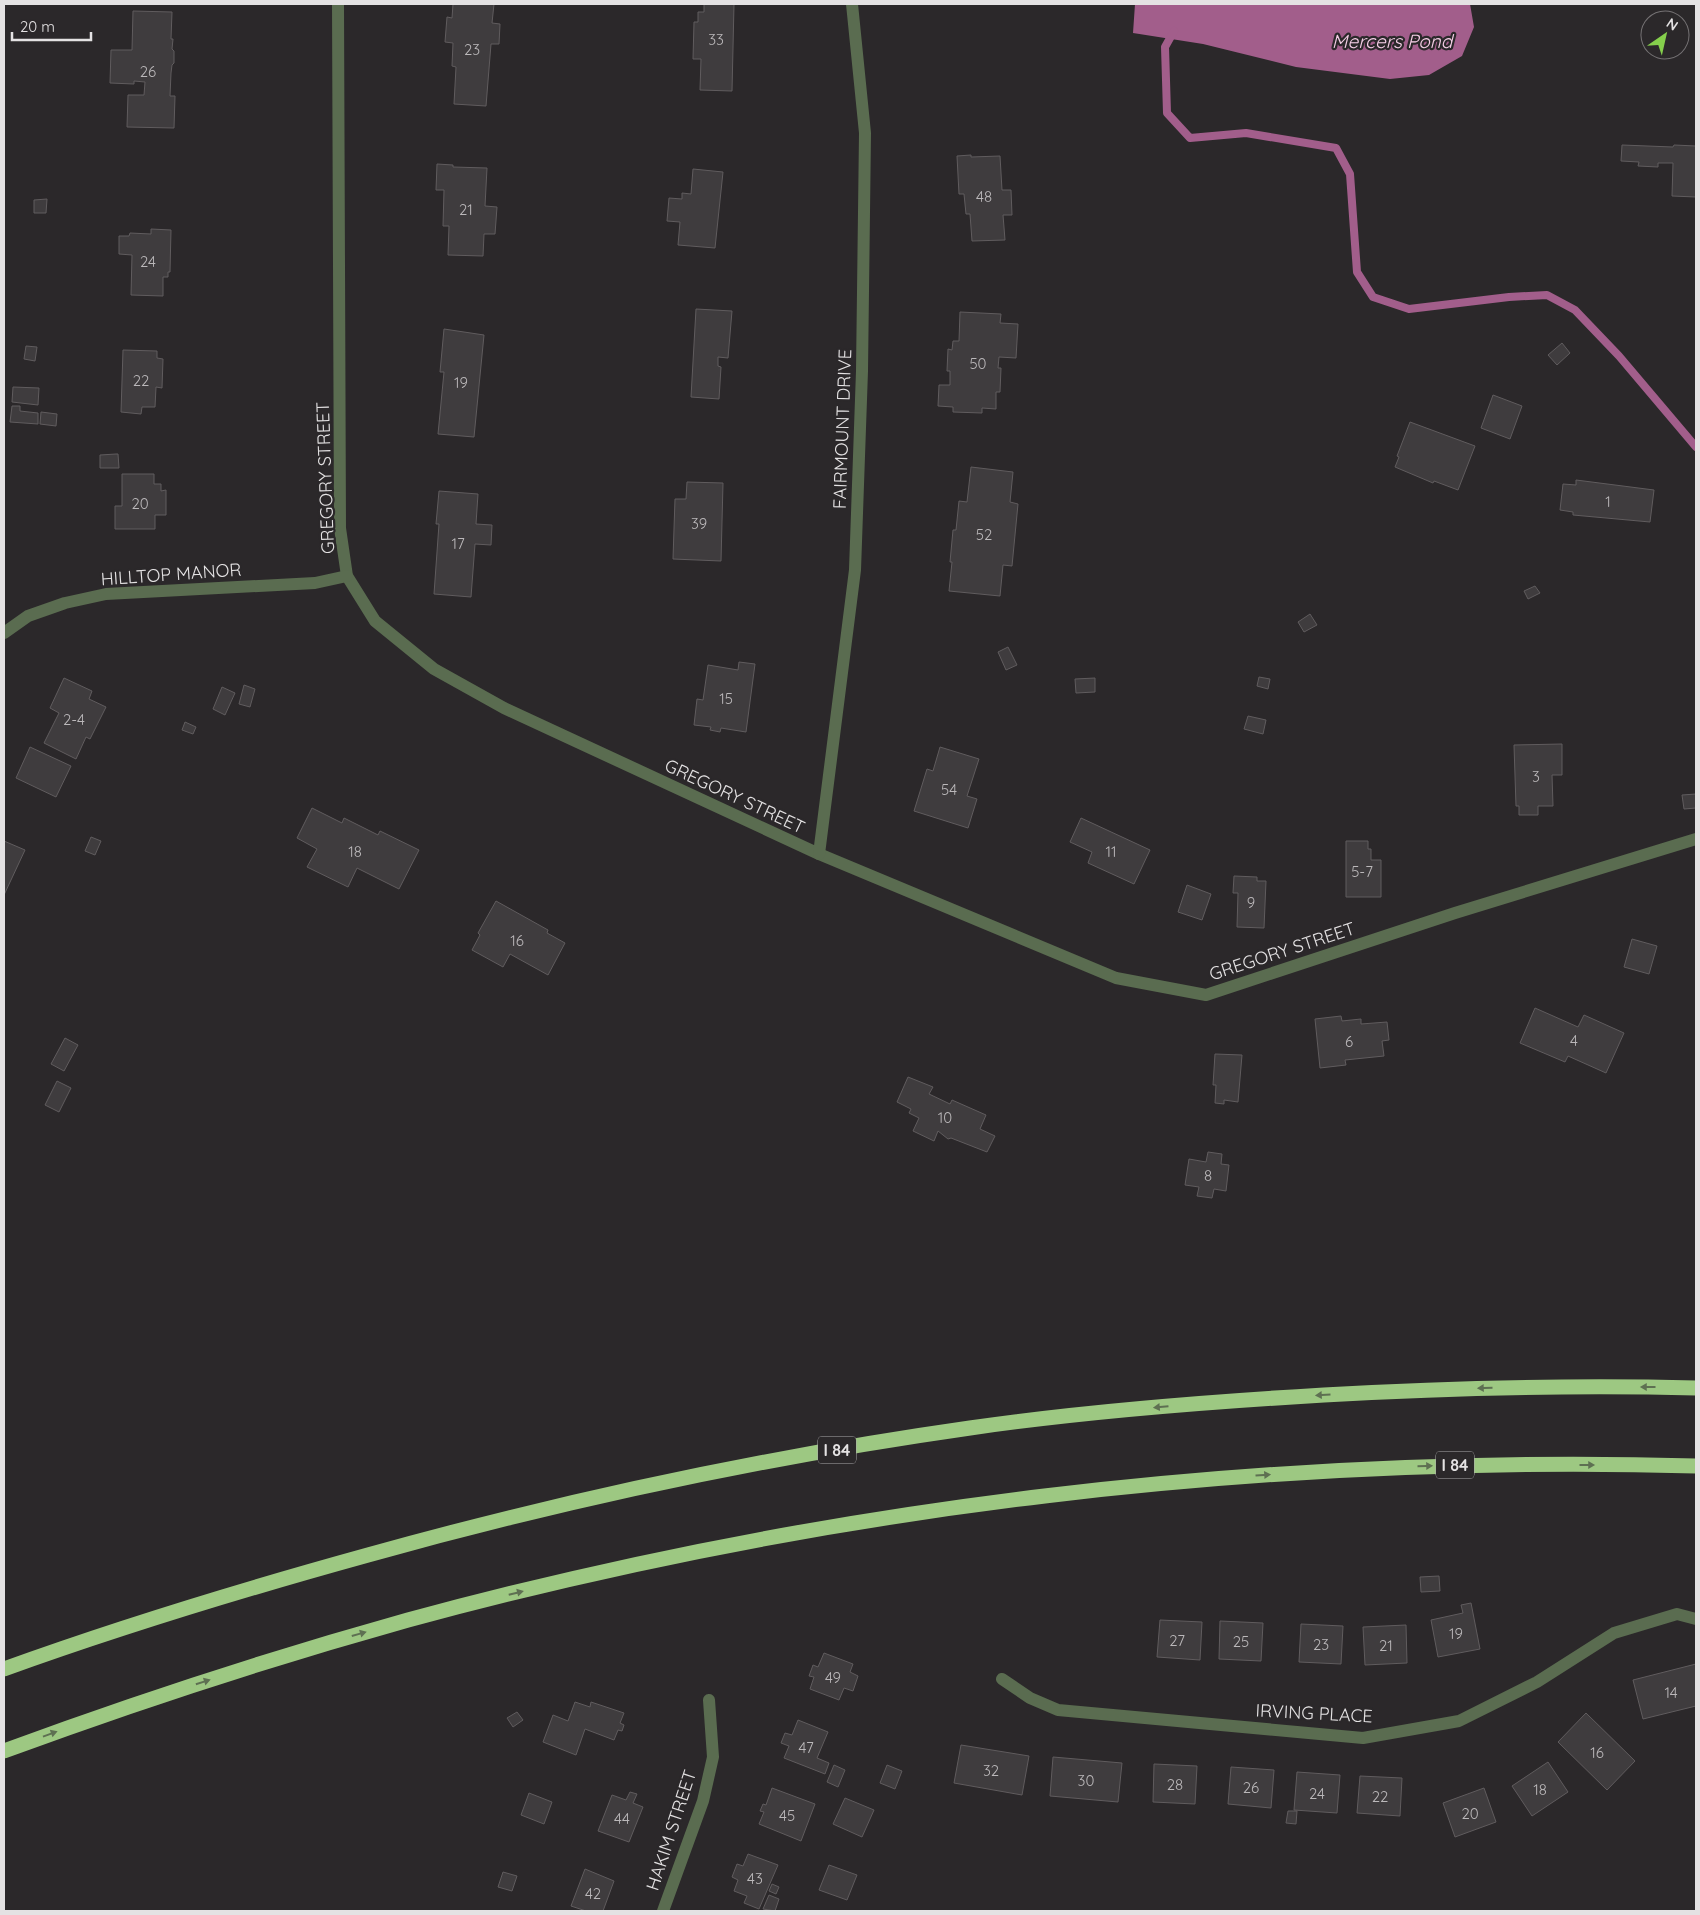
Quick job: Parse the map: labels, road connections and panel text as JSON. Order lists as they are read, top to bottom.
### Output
{
  "streets": {
    "highway": ["I 84"],
    "street": [
      "FAIRMOUNT DRIVE",
      "GREGORY STREET",
      "HILLTOP MANOR",
      "IRVING PLACE",
      "HAKIM STREET"
    ]
  },
  "crossings": [
    ["FAIRMOUNT DRIVE", "GREGORY STREET"],
    ["GREGORY STREET", "HILLTOP MANOR"]
  ],
  "water": ["Mercers Pond"],
  "house_numbers": [
    "33",
    "23",
    "26",
    "48",
    "21",
    "24",
    "50",
    "22",
    "19",
    "1",
    "20",
    "39",
    "52",
    "17",
    "15",
    "2-4",
    "3",
    "54",
    "18",
    "11",
    "5-7",
    "9",
    "16",
    "4",
    "6",
    "10",
    "8",
    "19",
    "27",
    "25",
    "23",
    "21",
    "49",
    "14",
    "47",
    "16",
    "32",
    "30",
    "28",
    "26",
    "18",
    "24",
    "22",
    "20",
    "45",
    "44",
    "43",
    "42"
  ],
  "scale_bar": "20 m",
  "north": "top right"
}
